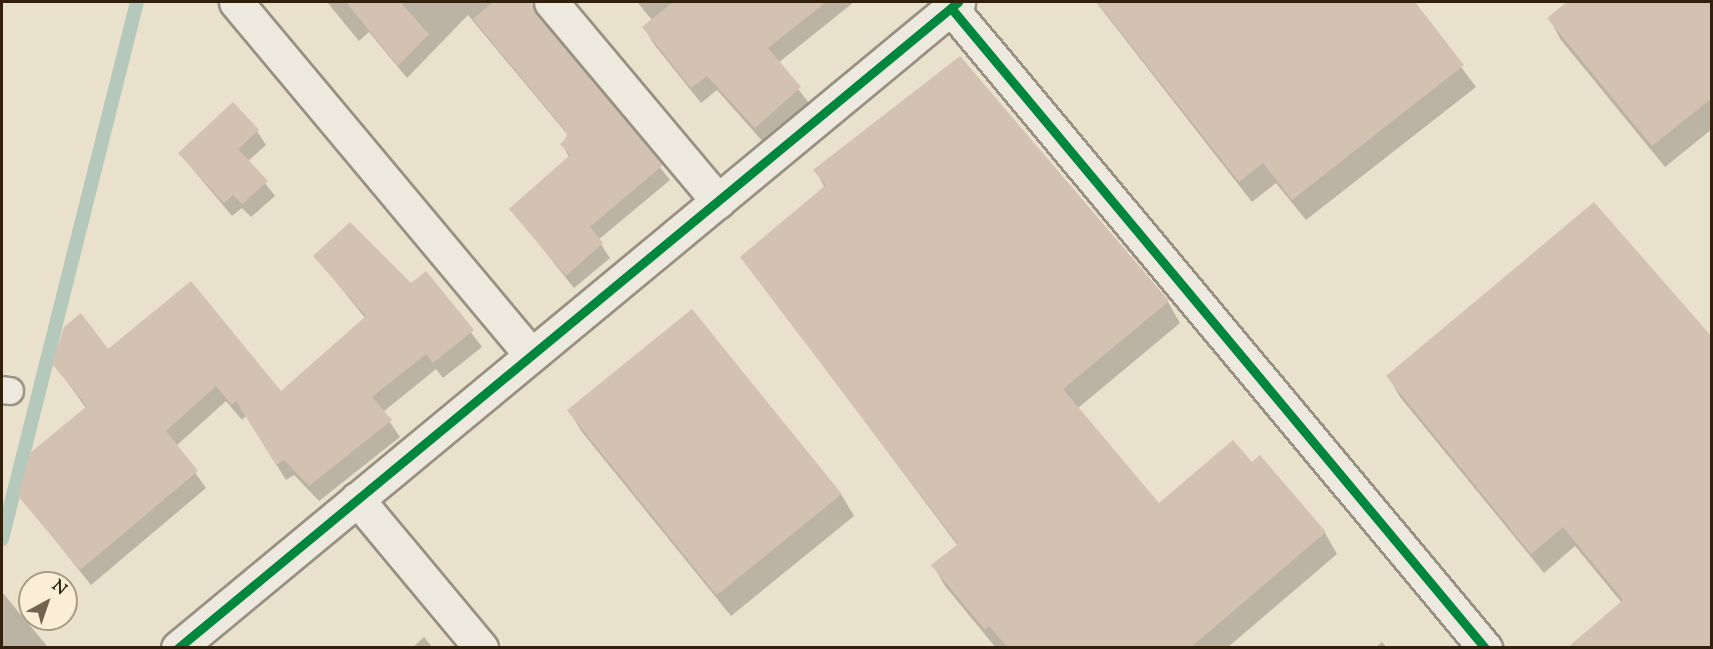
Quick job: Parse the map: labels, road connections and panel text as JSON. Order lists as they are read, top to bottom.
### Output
{
  "north": "top right"
}
